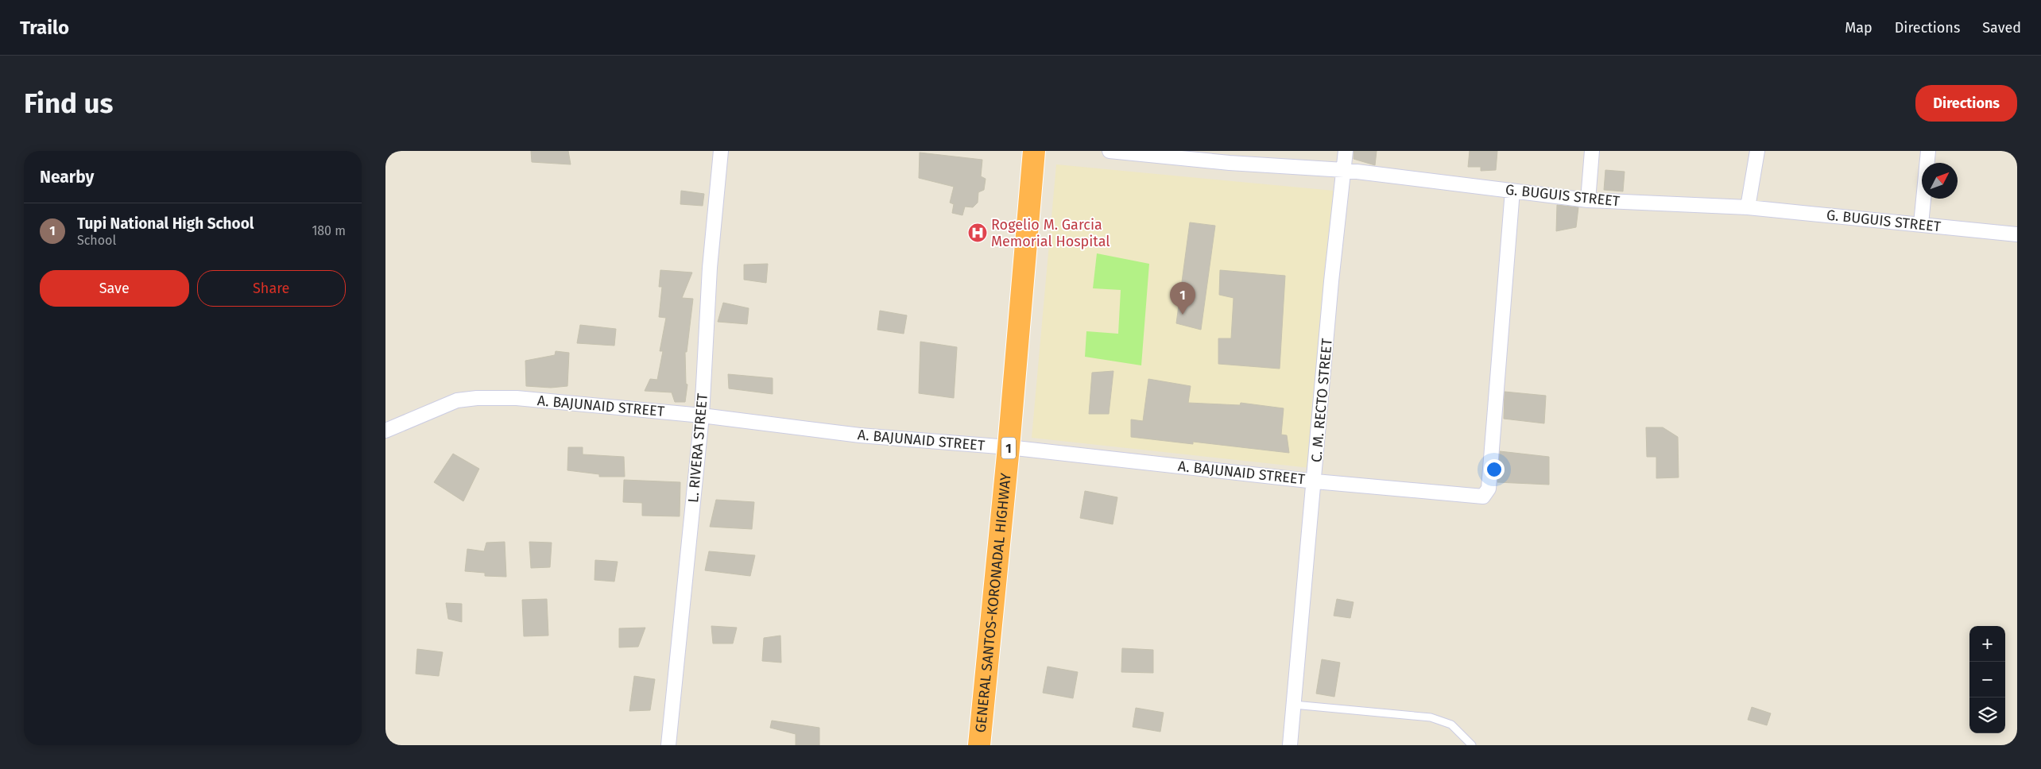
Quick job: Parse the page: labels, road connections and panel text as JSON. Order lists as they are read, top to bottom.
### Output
{
  "streets": {
    "highway": ["1", "GENERAL SANTOS-KORONADAL HIGHWAY"],
    "street": [
      "G. BUGUIS STREET",
      "C. M. RECTO STREET",
      "A. BAJUNAID STREET",
      "L. RIVERA STREET"
    ]
  },
  "crossings": [
    ["G. BUGUIS STREET", "C. M. RECTO STREET"],
    ["G. BUGUIS STREET", "A. BAJUNAID STREET"],
    ["C. M. RECTO STREET", "A. BAJUNAID STREET"],
    ["A. BAJUNAID STREET", "L. RIVERA STREET"],
    ["A. BAJUNAID STREET", "GENERAL SANTOS-KORONADAL HIGHWAY"]
  ],
  "places": {
    "hospital": ["Rogelio M. Garcia Memorial Hospital"]
  },
  "north": "top right",
  "page": {
    "header": "Trailo",
    "nav": ["Map", "Directions", "Saved"],
    "buttons": [
      "Directions",
      ["Save", "Share"]
    ],
    "title": "Find us",
    "heading": "Nearby",
    "list": [
      {
        "mark": "1",
        "name": "Tupi National High School",
        "note": "School",
        "value": "180 m"
      }
    ],
    "pins": "1",
    "map_buttons": ["+", "−"]
  }
}
